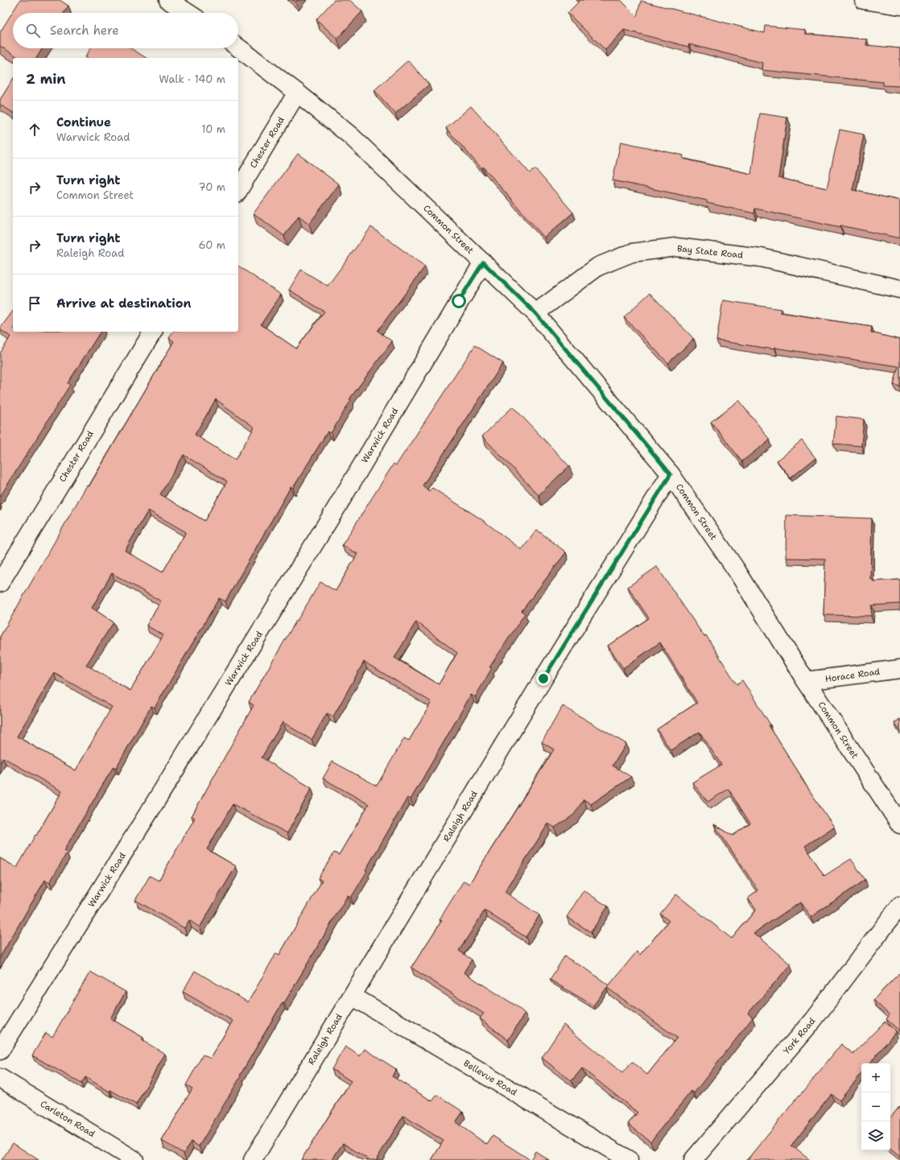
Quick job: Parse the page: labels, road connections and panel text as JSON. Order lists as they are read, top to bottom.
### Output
{
  "streets": {
    "street": [
      "Chester Road",
      "Common Street",
      "Bay State Road",
      "Warwick Road",
      "Horace Road",
      "Raleigh Road",
      "York Road",
      "Bellevue Road",
      "Carleton Road"
    ]
  },
  "crossings": [
    ["Chester Road", "Common Street"],
    ["Common Street", "Bay State Road"],
    ["Common Street", "Warwick Road"],
    ["Common Street", "Horace Road"],
    ["Common Street", "Raleigh Road"],
    ["Raleigh Road", "Bellevue Road"]
  ],
  "page": {
    "search": "Search here",
    "heading": ["2 min", "Walk · 140 m"],
    "list": [
      ["Continue", "Warwick Road", "10 m"],
      ["Turn right", "Common Street", "70 m"],
      ["Turn right", "Raleigh Road", "60 m"],
      "Arrive at destination"
    ],
    "map_buttons": ["+", "−"]
  }
}
